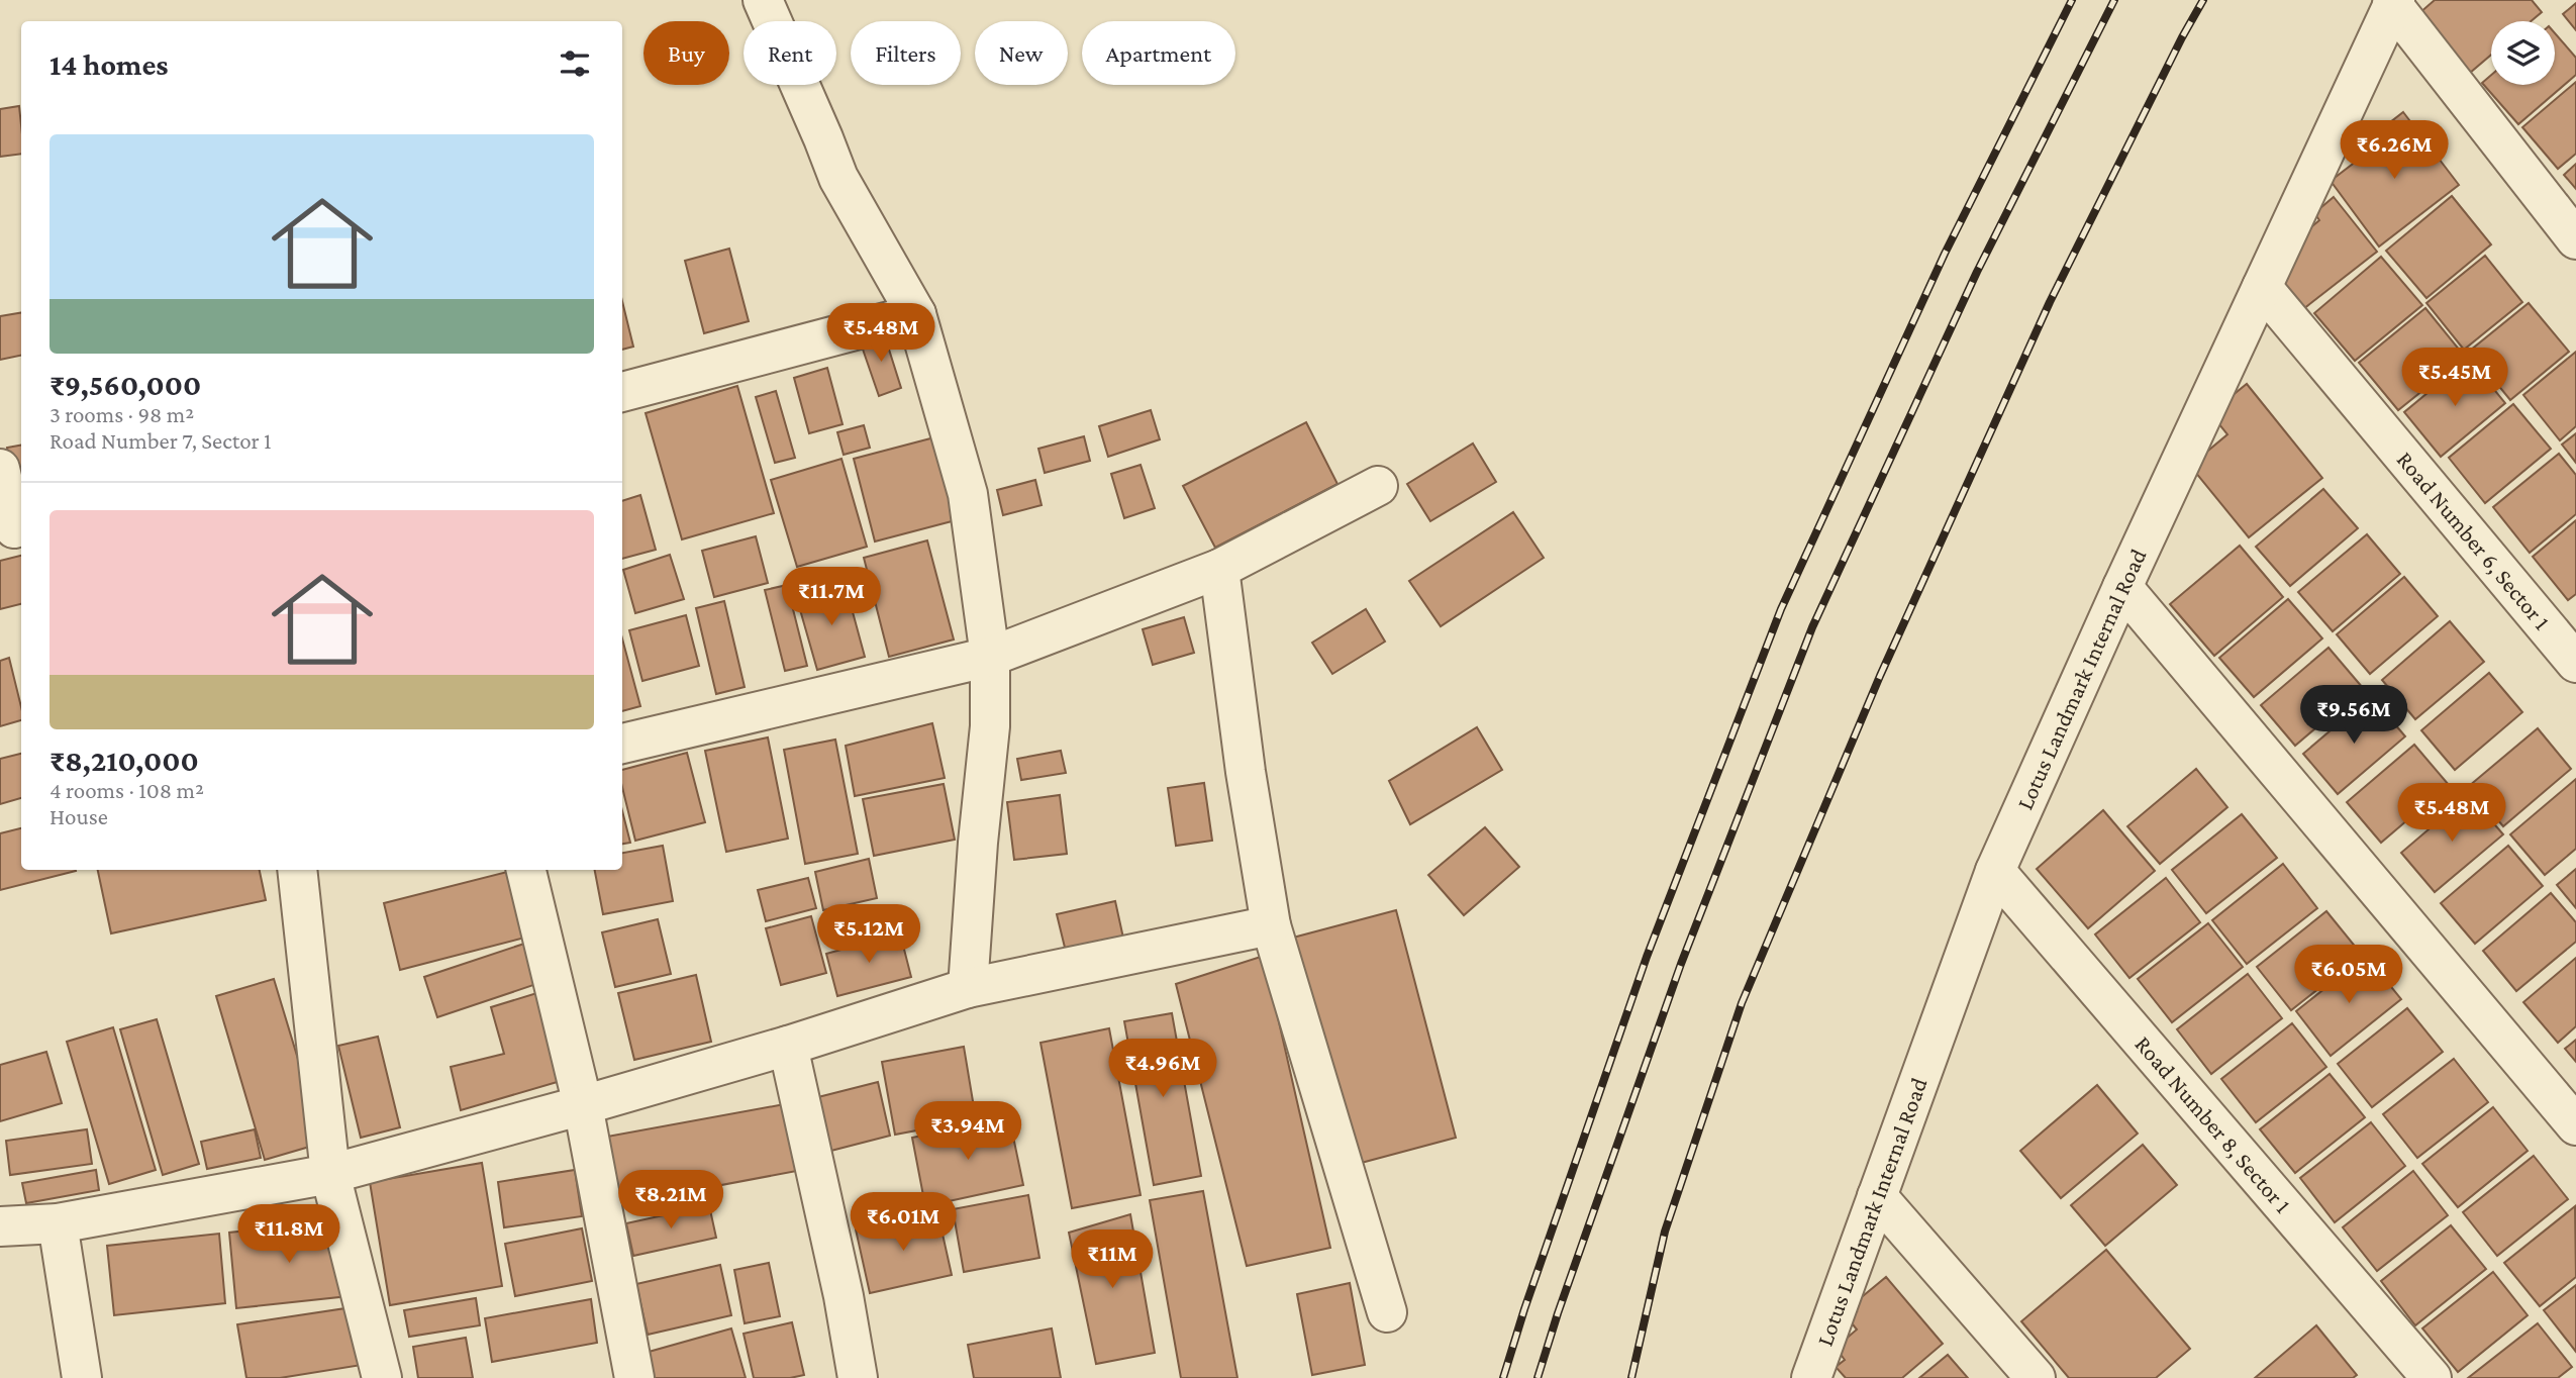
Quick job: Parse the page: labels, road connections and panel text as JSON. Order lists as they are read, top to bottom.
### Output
{
  "streets": {
    "street": ["Road Number 6, Sector 1", "Lotus Landmark Internal Road", "Road Number 8, Sector 1"]
  },
  "crossings": [
    ["Road Number 6, Sector 1", "Lotus Landmark Internal Road"],
    ["Lotus Landmark Internal Road", "Road Number 8, Sector 1"]
  ],
  "page": {
    "chip": [
      "Buy",
      "Rent",
      "Filters",
      "New",
      "Apartment"
    ],
    "heading": "14 homes",
    "list": [
      {
        "name": "₹9,560,000",
        "note": "3 rooms · 98 m² · Road Number 7, Sector 1"
      },
      {
        "name": "₹8,210,000",
        "note": "4 rooms · 108 m² · House"
      }
    ],
    "price": [
      "₹6.26M",
      "₹5.48M",
      "₹5.45M",
      "₹11.7M",
      "₹9.56M",
      "₹5.48M",
      "₹5.12M",
      "₹6.05M",
      "₹4.96M",
      "₹3.94M",
      "₹8.21M",
      "₹6.01M",
      "₹11.8M",
      "₹11M"
    ]
  }
}
